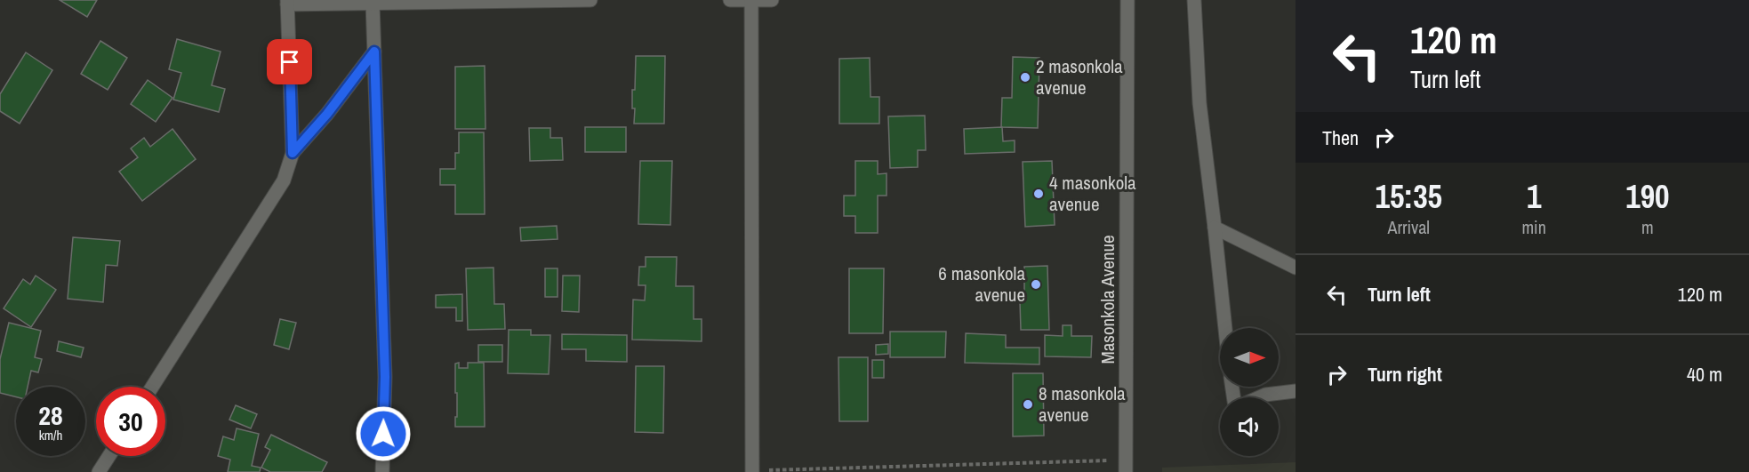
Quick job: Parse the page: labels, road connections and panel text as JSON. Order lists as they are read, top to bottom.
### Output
{
  "streets": {
    "street": ["Masonkola Avenue"]
  },
  "places": [
    "2 masonkola avenue",
    "4 masonkola avenue",
    "6 masonkola avenue",
    "8 masonkola avenue"
  ],
  "north": "right",
  "page": {
    "turn": ["120 m", "Turn left"],
    "then": "Then",
    "eta": [
      "15:35",
      "Arrival",
      "1",
      "min",
      "190",
      "m"
    ],
    "list": [
      {
        "name": "Turn left",
        "value": "120 m"
      },
      {
        "name": "Turn right",
        "value": "40 m"
      }
    ],
    "speed": "28 km/h",
    "limit": "30"
  }
}
